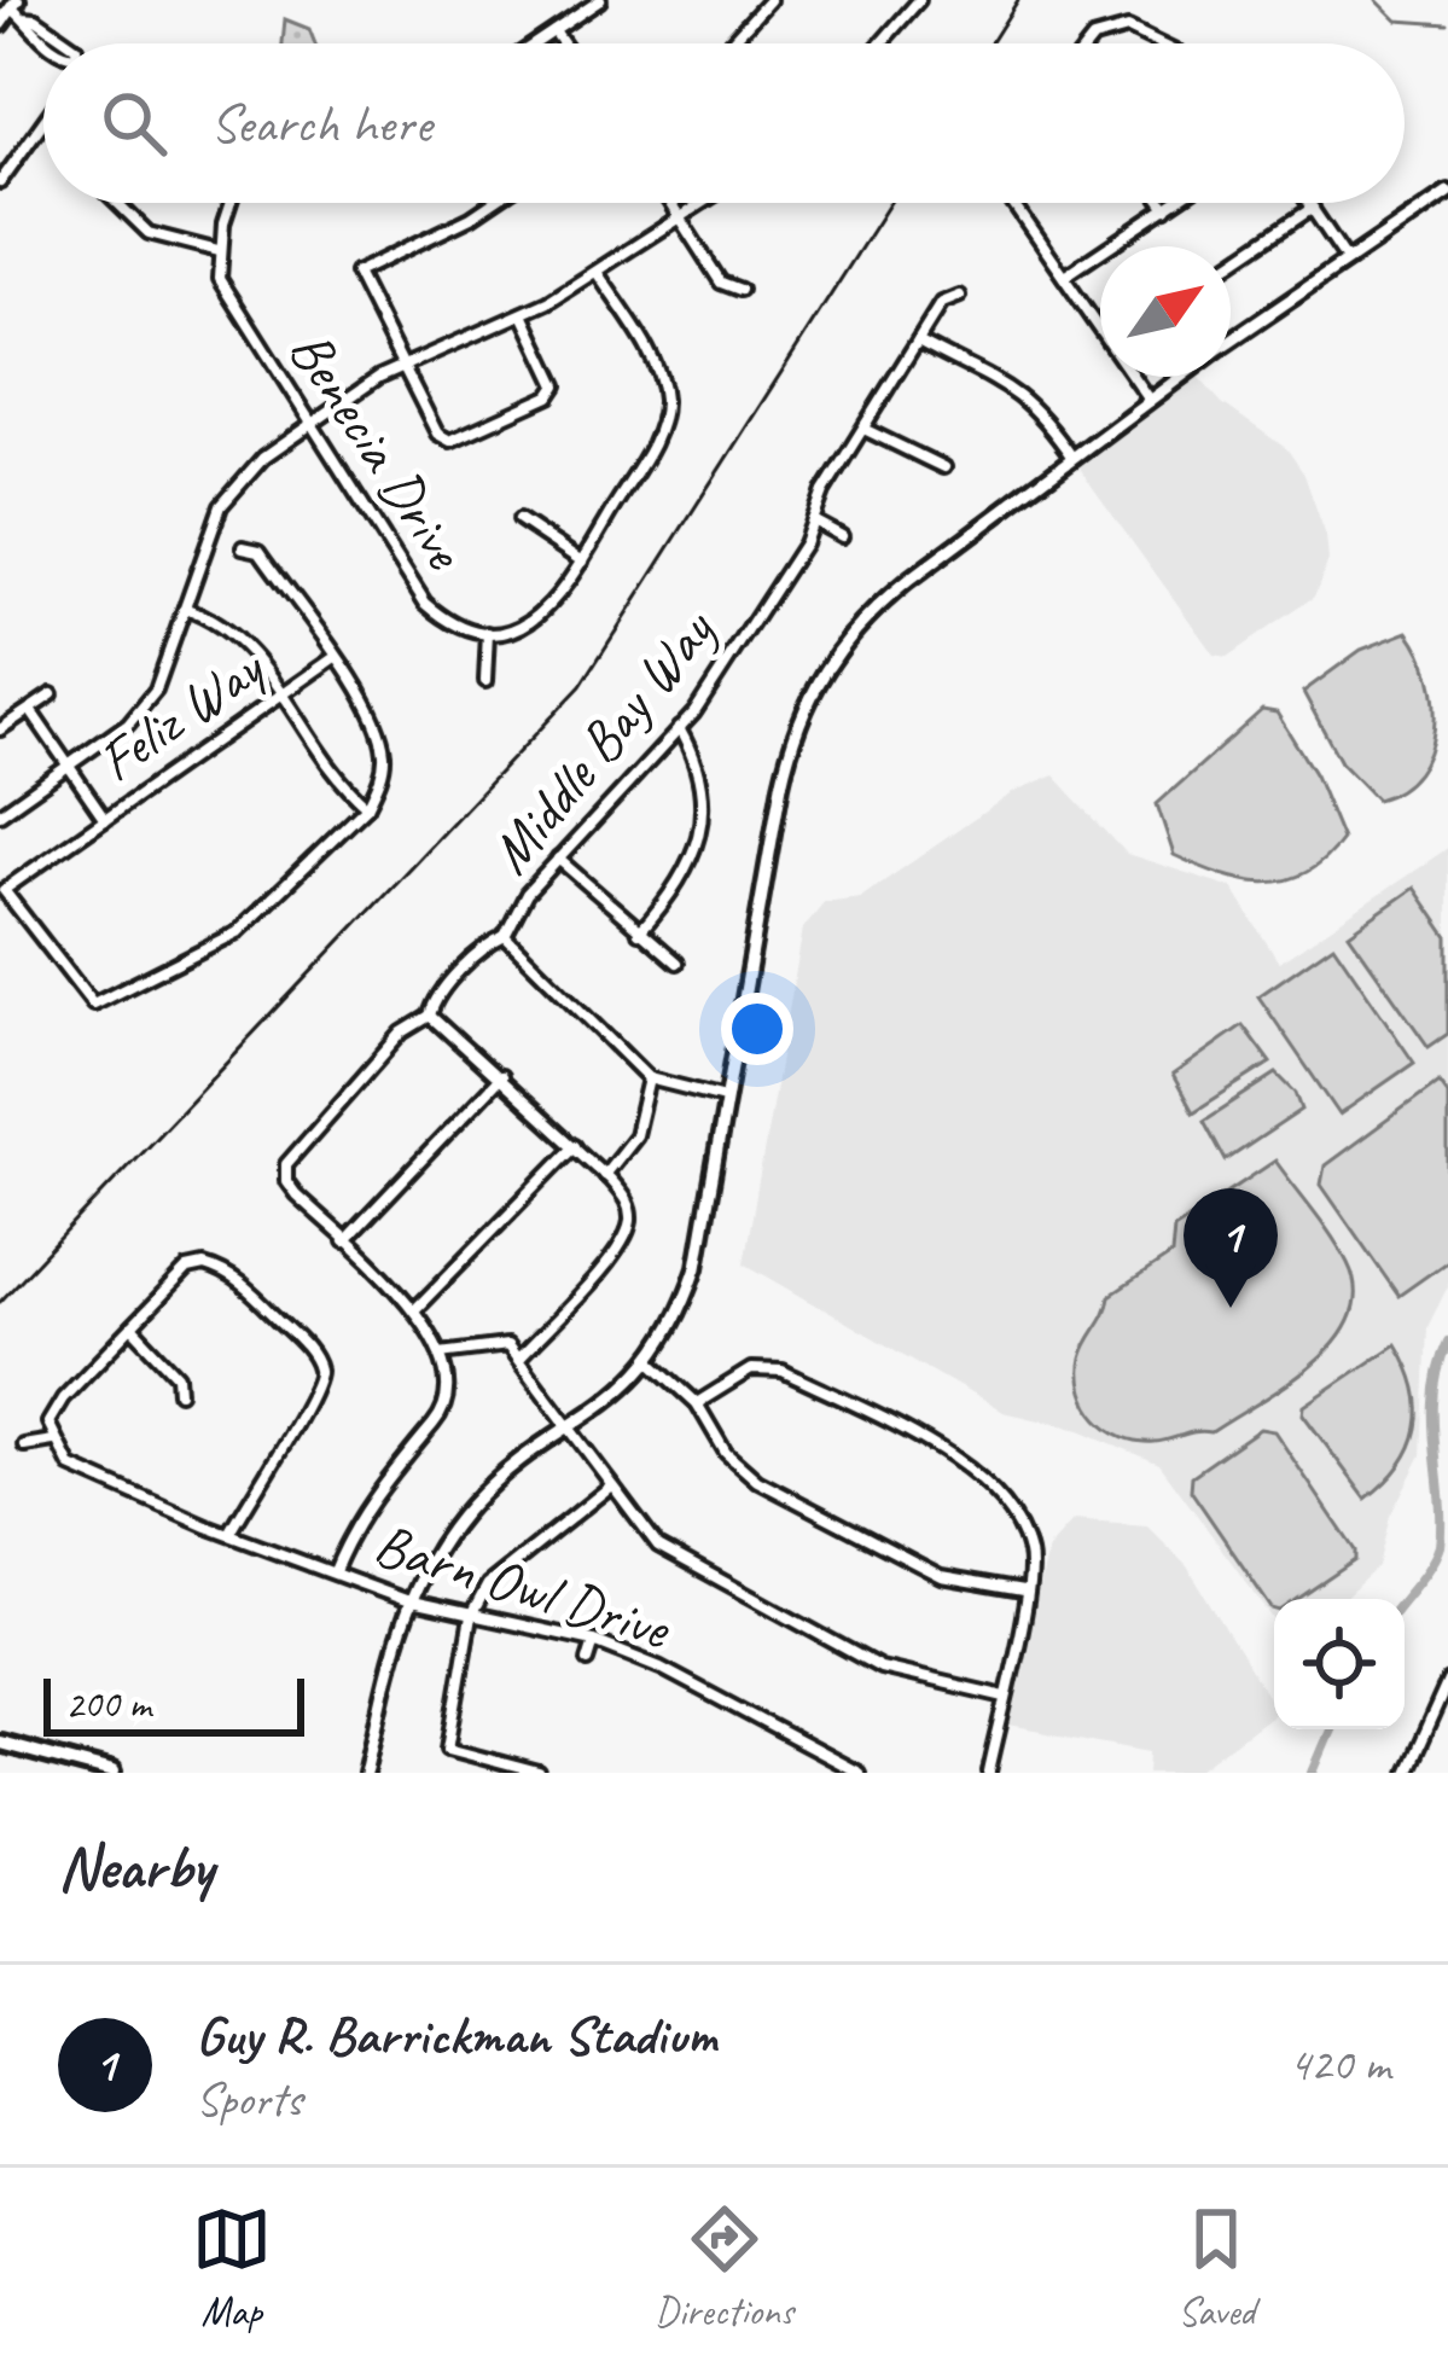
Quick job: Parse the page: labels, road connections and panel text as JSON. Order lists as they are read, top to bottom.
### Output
{
  "streets": {
    "street": [
      "Benecia Drive",
      "Feliz Way",
      "Middle Bay Way",
      "Barn Owl Drive"
    ]
  },
  "scale_bar": "200 m",
  "north": "top right",
  "page": {
    "search": "Search here",
    "pins": "1",
    "scale": "200 m",
    "heading": "Nearby",
    "list": [
      {
        "mark": "1",
        "name": "Guy R. Barrickman Stadium",
        "note": "Sports",
        "value": "420 m"
      }
    ],
    "nav": ["Map", "Directions", "Saved"]
  }
}
